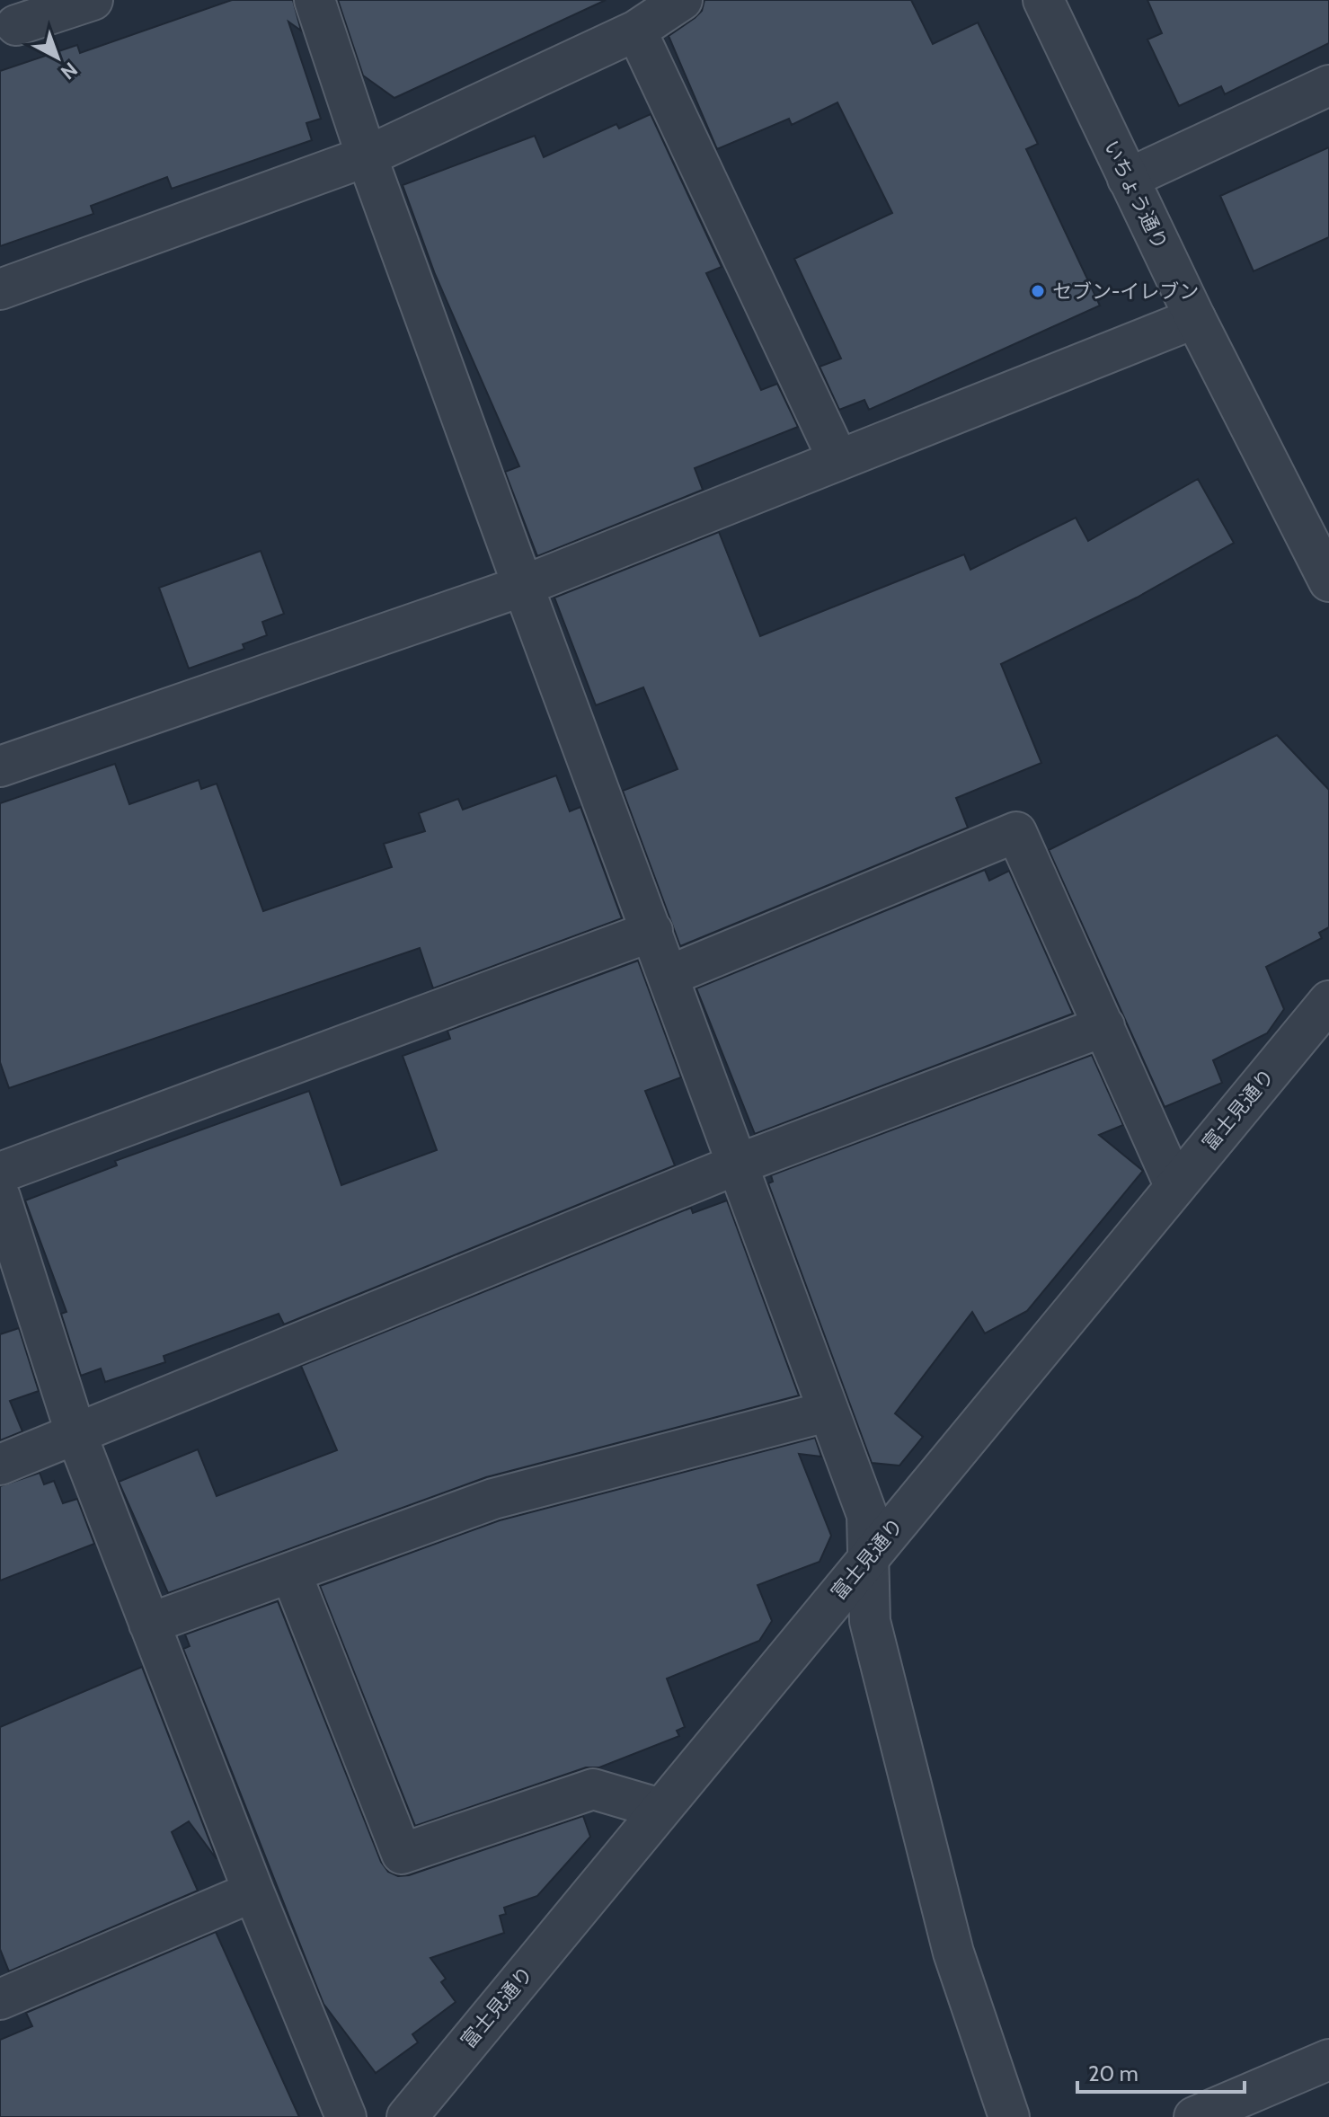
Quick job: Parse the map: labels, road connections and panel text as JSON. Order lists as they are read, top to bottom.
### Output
{
  "streets": {
    "street": ["いちょう通り", "富士見通り"]
  },
  "places": ["セブン-イレブン"],
  "scale_bar": "20 m",
  "north": "bottom right"
}
